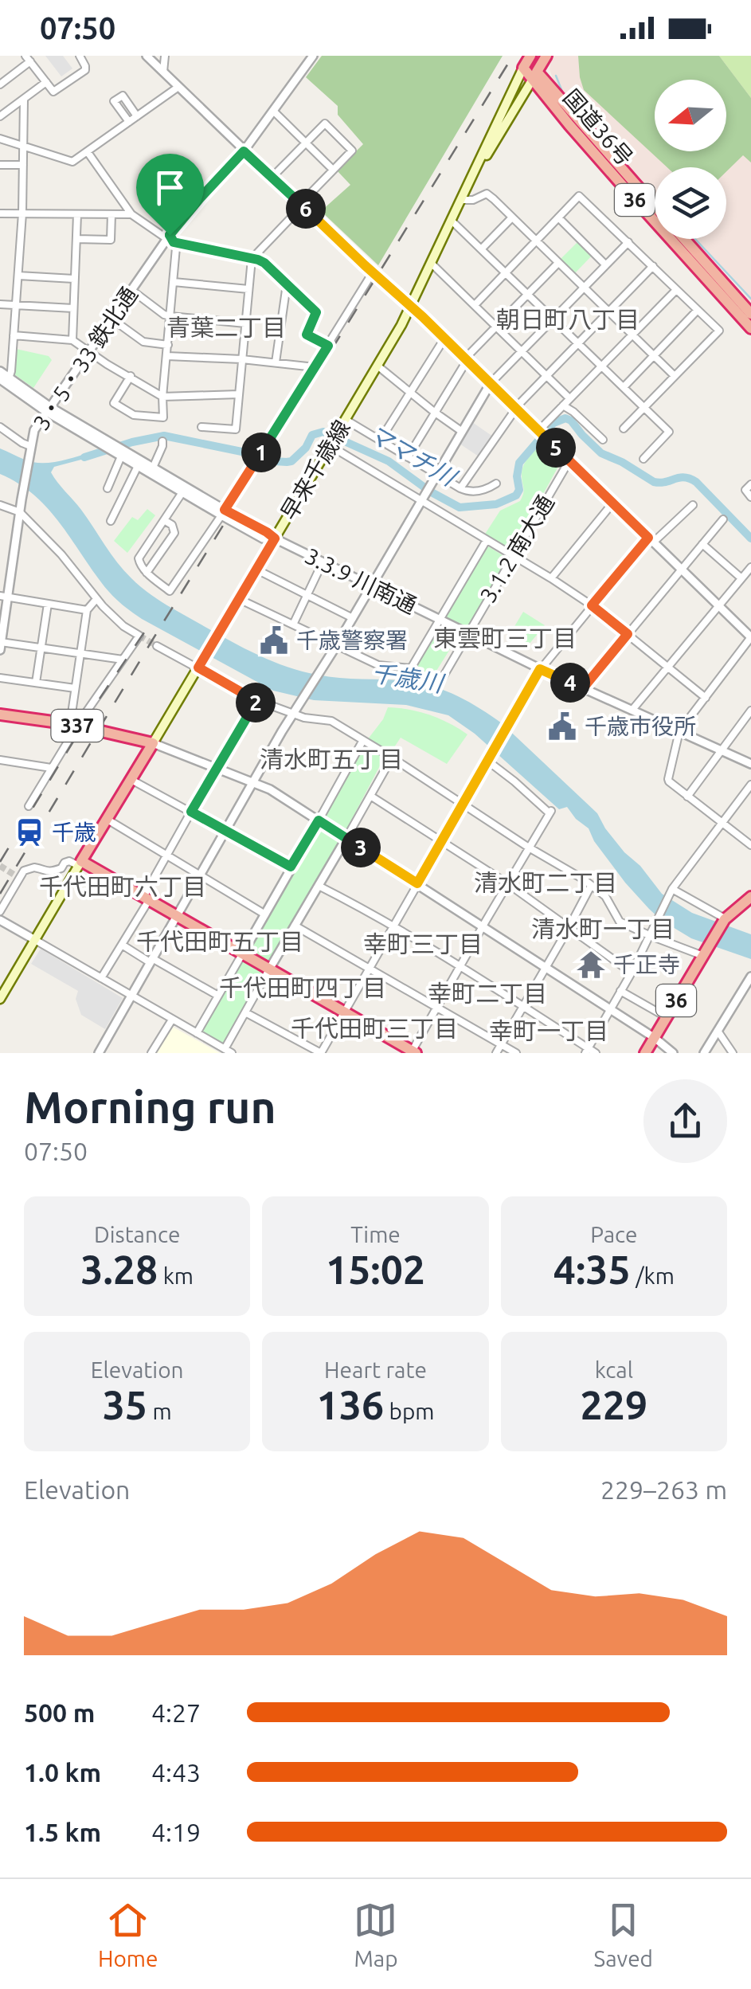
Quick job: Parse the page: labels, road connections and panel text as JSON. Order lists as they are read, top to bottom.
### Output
{
  "streets": {
    "highway": ["国道36号", "36", "337"],
    "main road": ["早来千歳線"],
    "street": ["3・5・33 鉄北通", "3.1.2 南大通", "3.3.9 川南通"]
  },
  "crossings": [
    ["国道36号", "早来千歳線"],
    ["早来千歳線", "3.3.9 川南通"],
    ["早来千歳線", "337"],
    ["3.1.2 南大通", "3.3.9 川南通"]
  ],
  "districts": [
    "朝日町八丁目",
    "青葉二丁目",
    "東雲町三丁目",
    "清水町五丁目",
    "清水町二丁目",
    "千代田町六丁目",
    "清水町一丁目",
    "千代田町五丁目",
    "幸町三丁目",
    "千代田町四丁目",
    "幸町二丁目",
    "千代田町三丁目",
    "幸町一丁目"
  ],
  "water": ["ママチ川", "千歳川"],
  "places": {
    "public building": ["千歳警察署", "千歳市役所"],
    "station": ["千歳"],
    "temple": ["千正寺"]
  },
  "north": "left",
  "page": {
    "status": "07:50",
    "pins": [
      "6",
      "5",
      "1",
      "4",
      "2",
      "3"
    ],
    "heading": ["Morning run", "07:50"],
    "stats": [
      ["Distance", "3.28 km"],
      ["Time", "15:02"],
      ["Pace", "4:35 /km"],
      ["Elevation", "35 m"],
      ["Heart rate", "136 bpm"],
      ["kcal", "229"]
    ],
    "chart": ["Elevation", "229–263 m"],
    "list": [
      {
        "name": "500 m",
        "note": "4:27"
      },
      {
        "name": "1.0 km",
        "note": "4:43"
      },
      {
        "name": "1.5 km",
        "note": "4:19"
      }
    ],
    "tabs": ["Home", "Map", "Saved"]
  }
}
